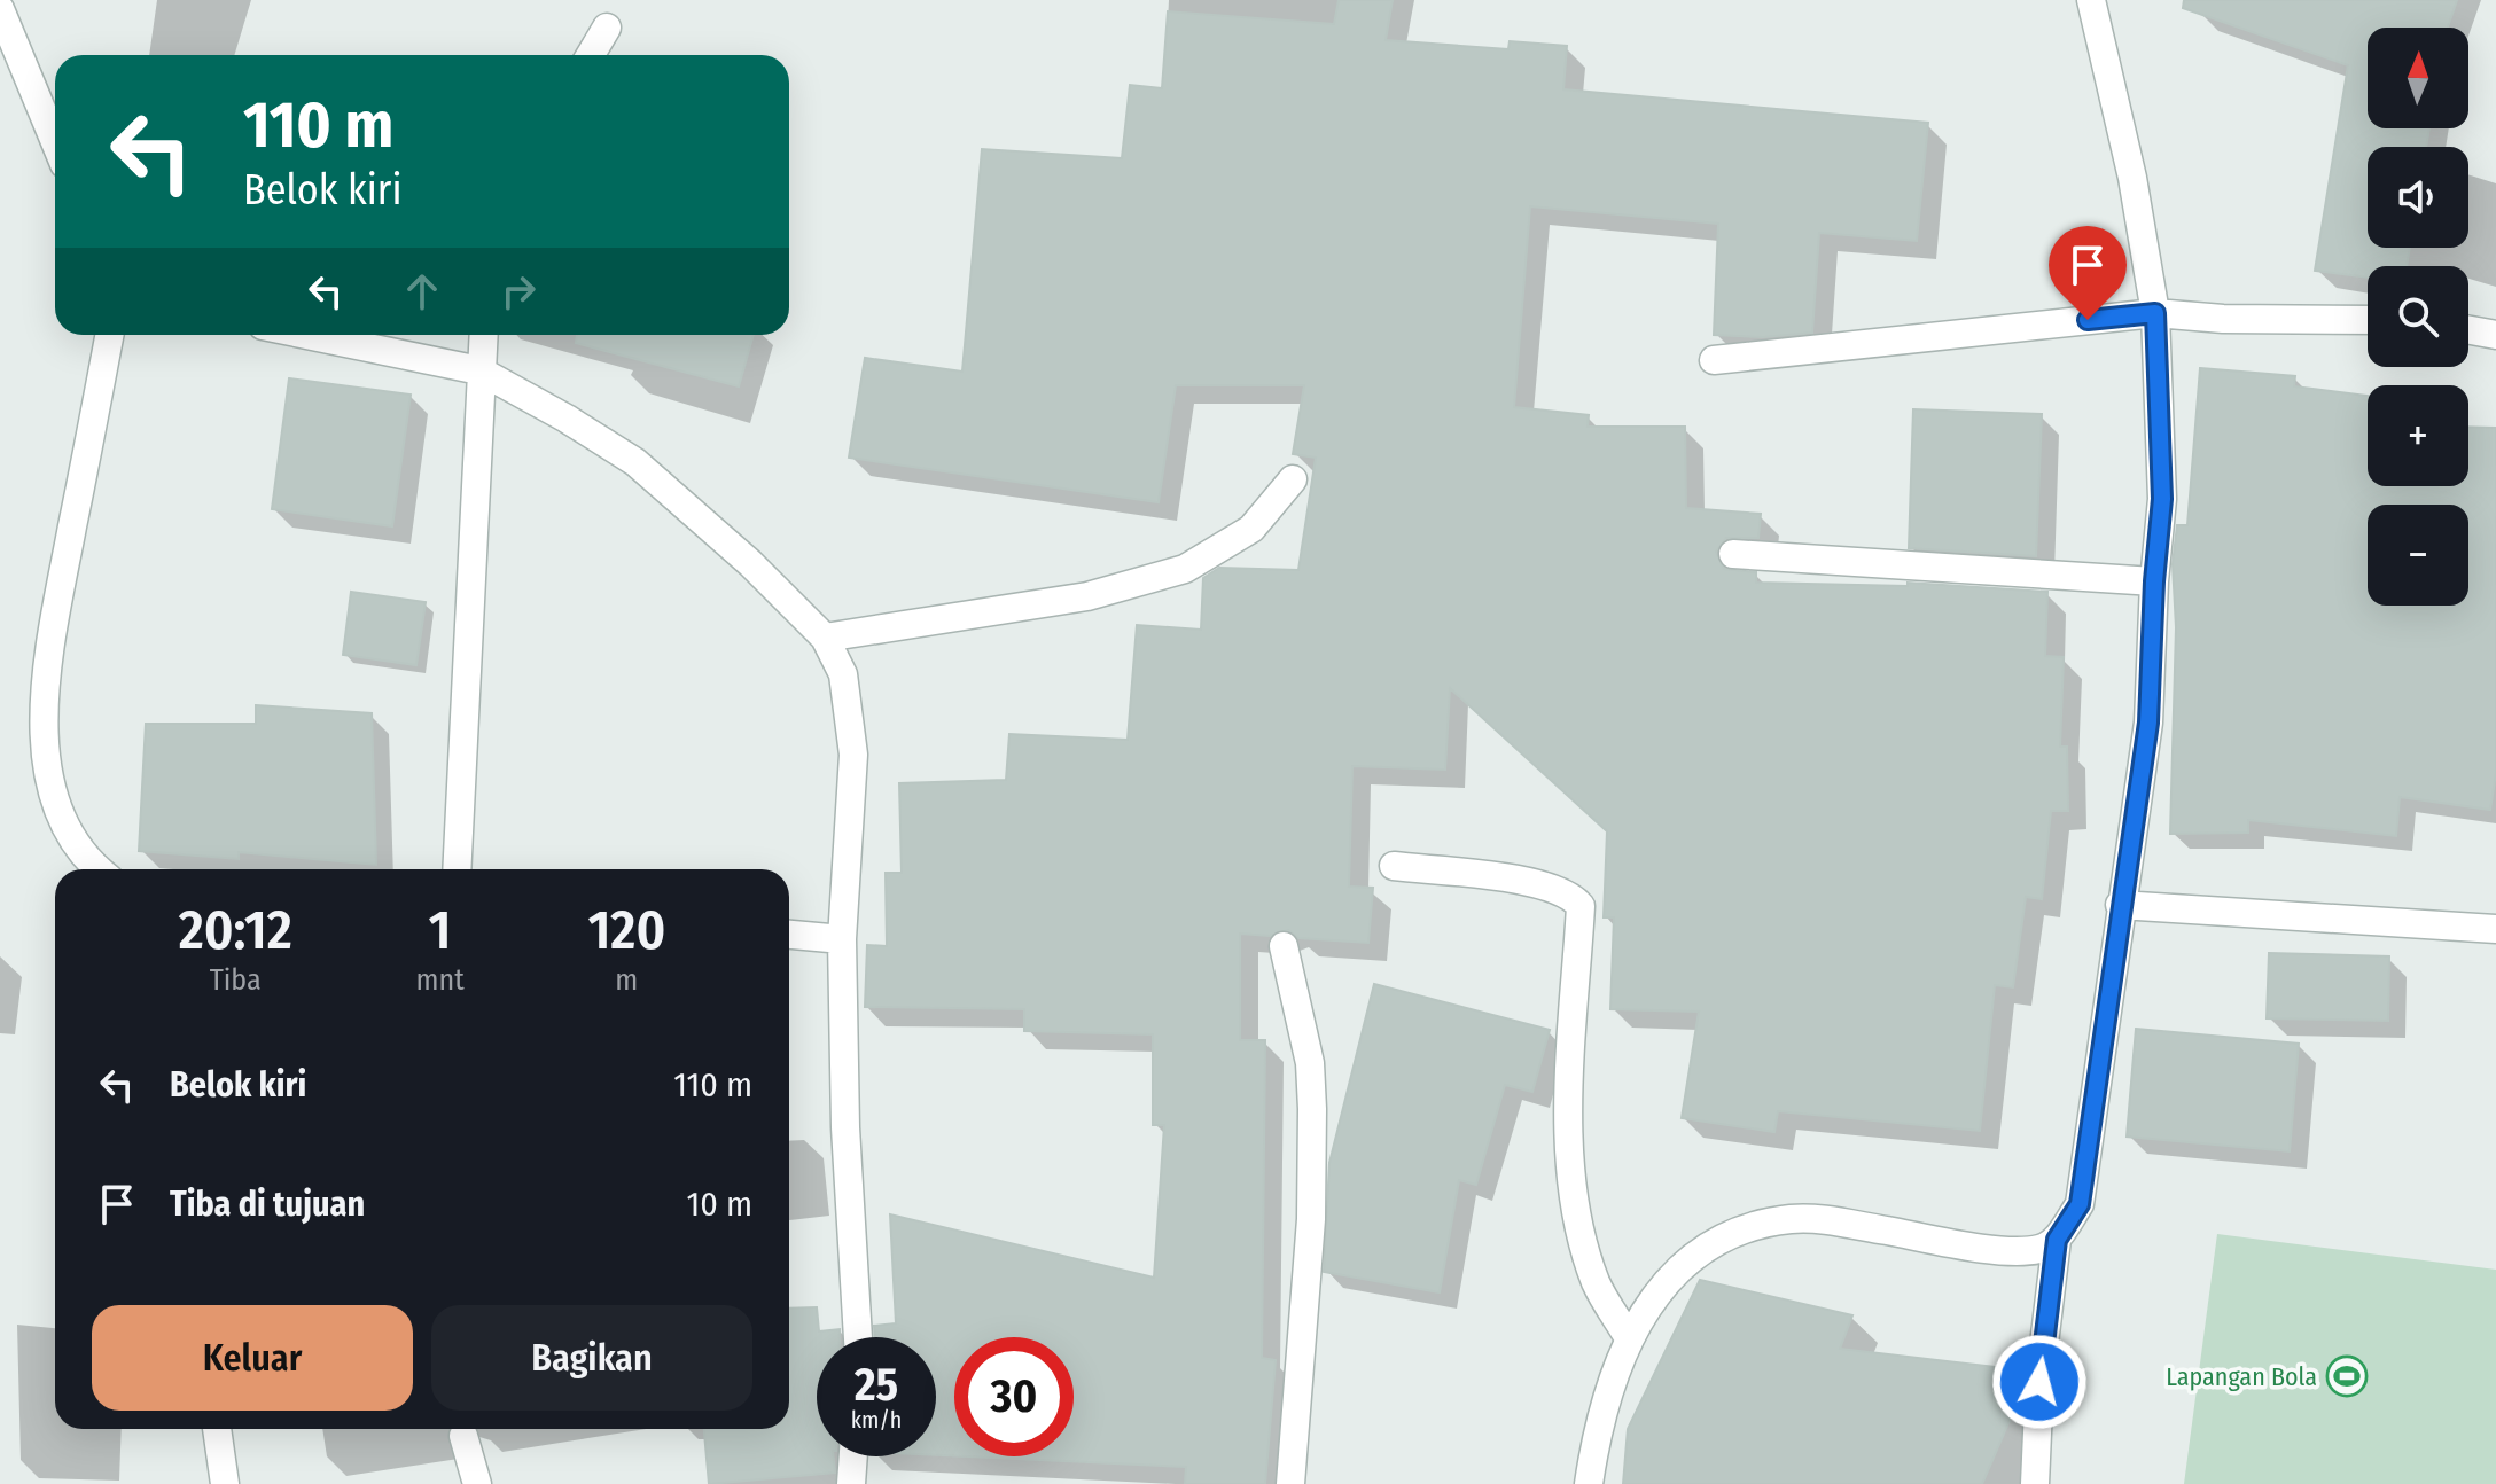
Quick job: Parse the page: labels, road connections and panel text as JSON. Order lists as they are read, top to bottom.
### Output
{
  "places": {
    "sports": ["Lapangan Bola"]
  },
  "north": "top",
  "page": {
    "map_buttons": ["+", "−"],
    "turn": ["110 m", "Belok kiri"],
    "eta": [
      "20:12",
      "Tiba",
      "1",
      "mnt",
      "120",
      "m"
    ],
    "list": [
      {
        "name": "Belok kiri",
        "value": "110 m"
      },
      {
        "name": "Tiba di tujuan",
        "value": "10 m"
      }
    ],
    "buttons": ["Keluar", "Bagikan"],
    "speed": "25 km/h",
    "limit": "30"
  }
}
